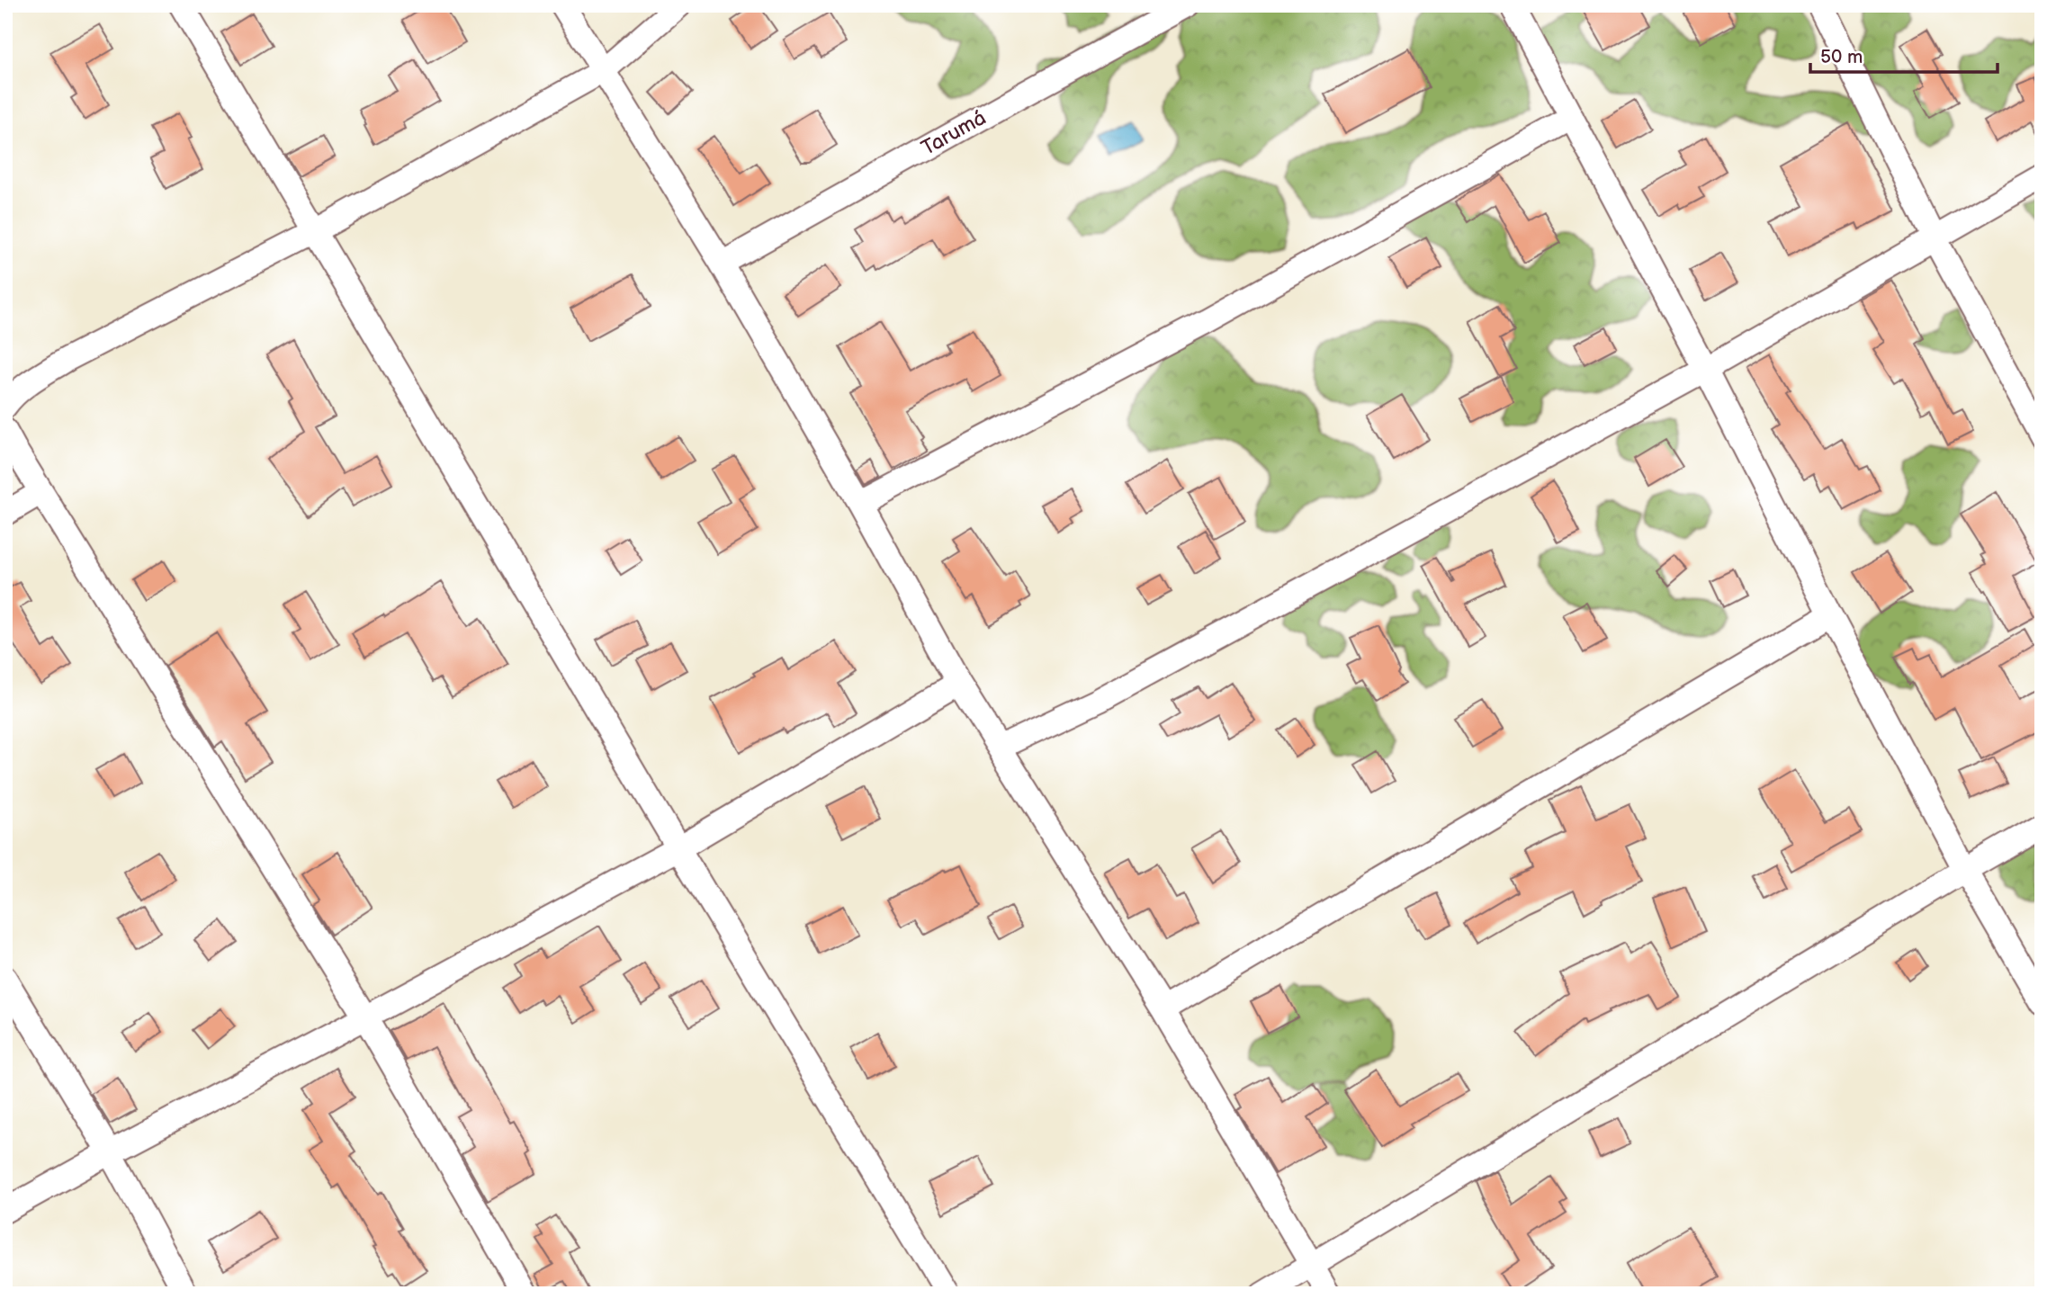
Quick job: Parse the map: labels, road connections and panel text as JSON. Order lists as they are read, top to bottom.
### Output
{
  "streets": {
    "street": ["Tarumá"]
  },
  "scale_bar": "50 m"
}
